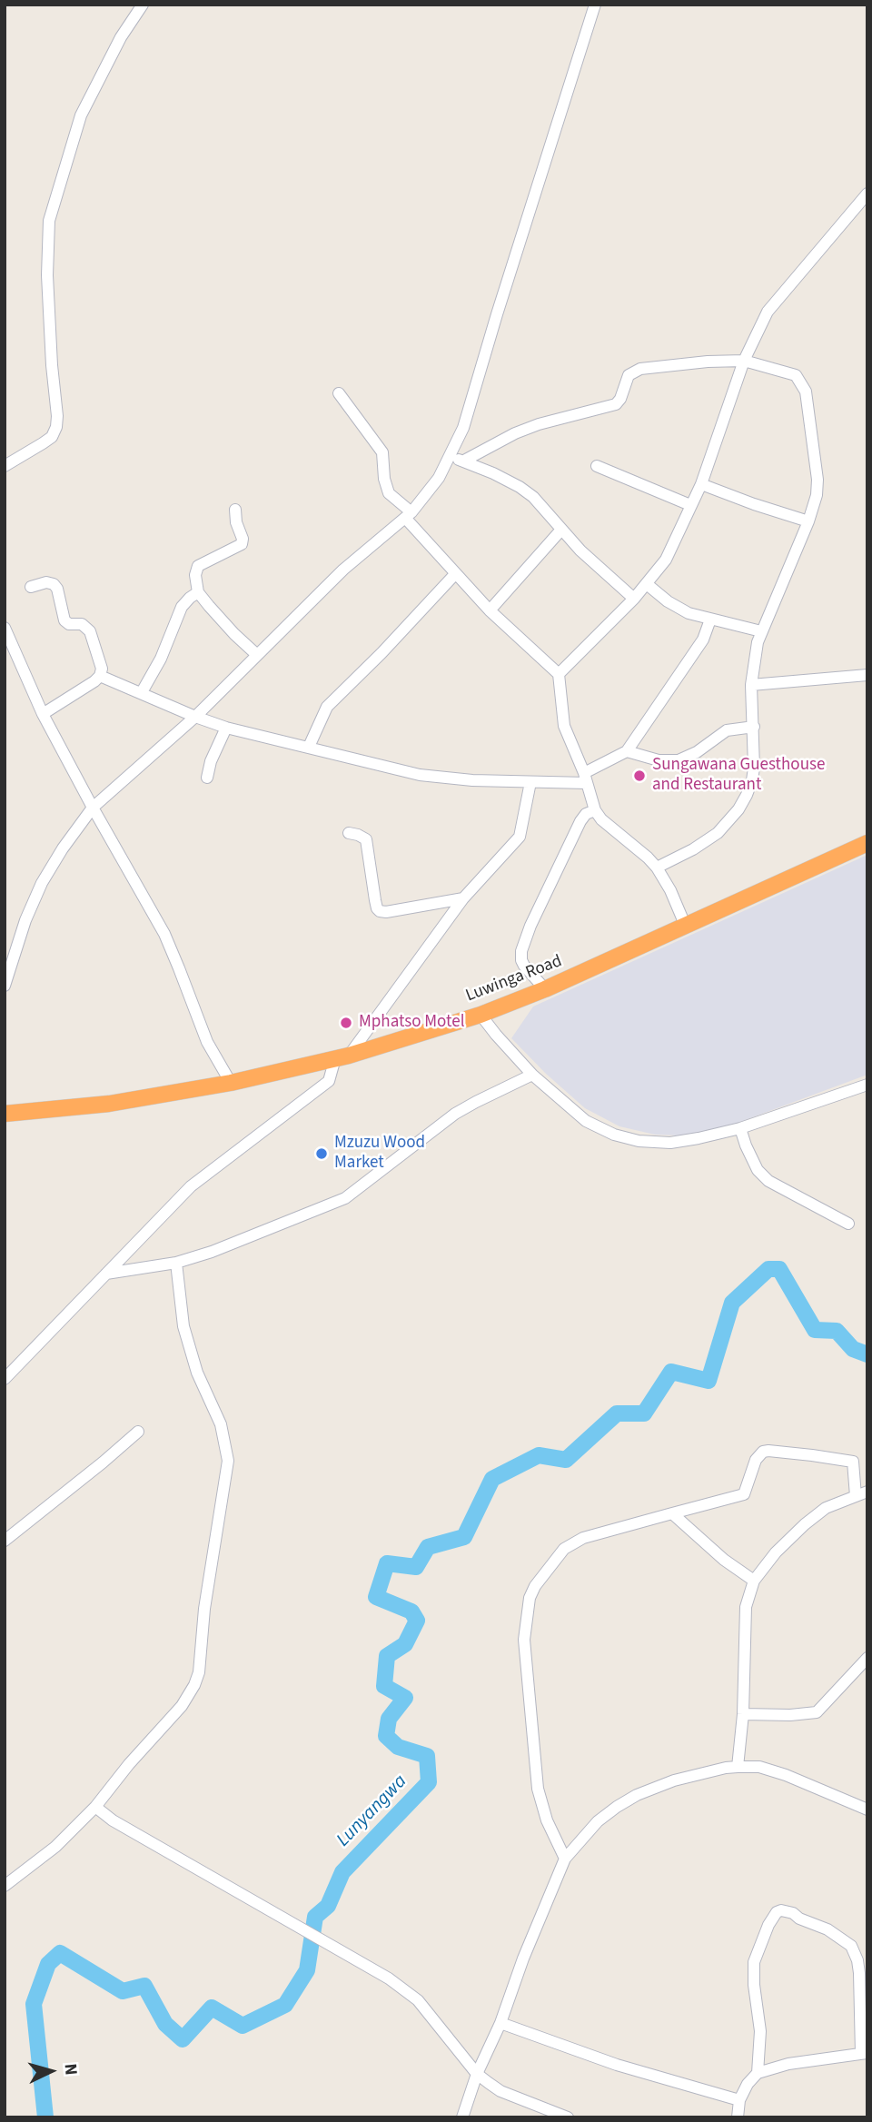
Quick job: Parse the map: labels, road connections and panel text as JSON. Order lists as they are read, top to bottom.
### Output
{
  "streets": {
    "highway": ["Luwinga Road"]
  },
  "water": ["Lunyangwa"],
  "places": ["Sungawana Guesthouse and Restaurant", "Mphatso Motel", "Mzuzu Wood Market"],
  "north": "right"
}
